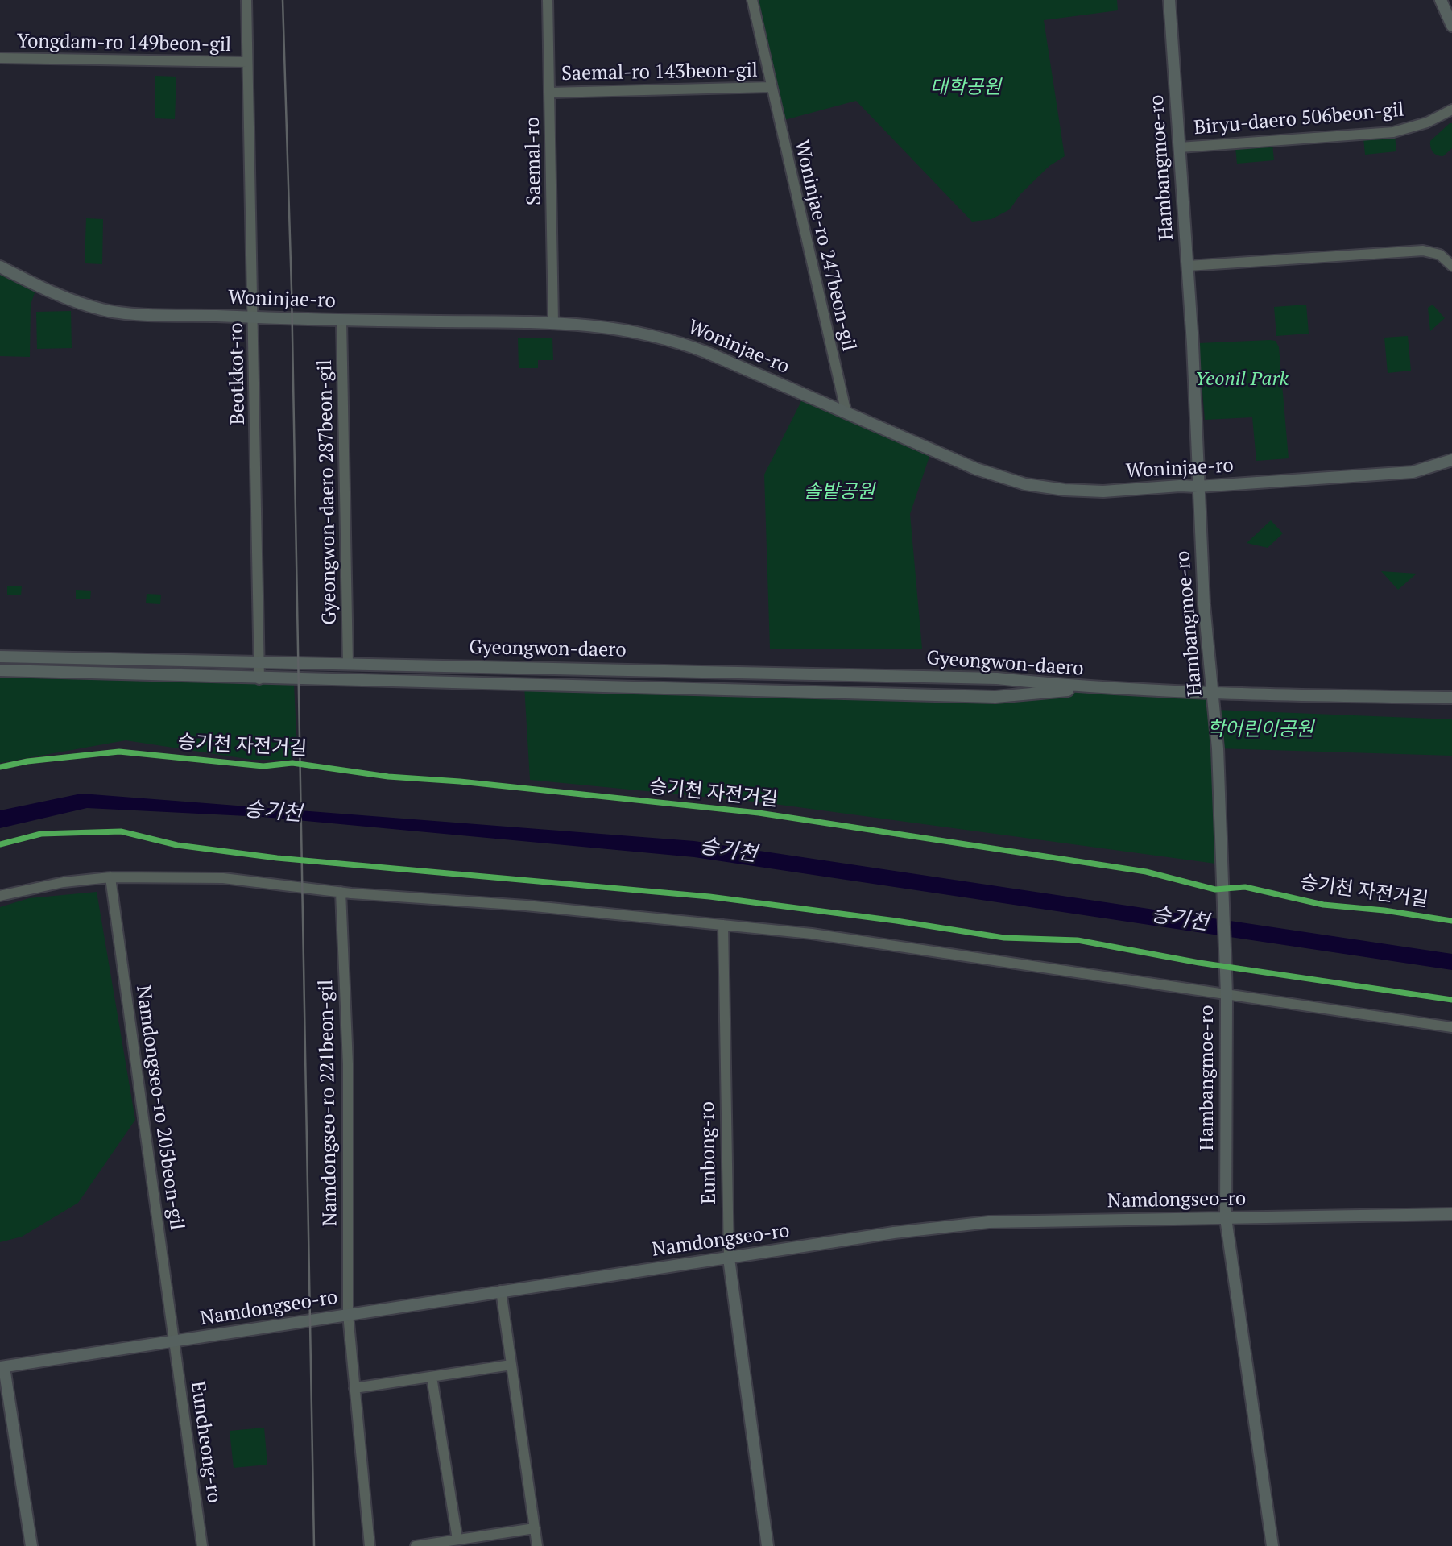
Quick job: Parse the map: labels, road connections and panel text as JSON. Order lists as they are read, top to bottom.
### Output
{
  "streets": {
    "main road": [
      "Hambangmoe-ro",
      "Woninjae-ro",
      "Gyeongwon-daero",
      "Eunbong-ro",
      "Namdongseo-ro"
    ],
    "street": [
      "Yongdam-ro 149beon-gil",
      "Saemal-ro 143beon-gil",
      "Biryu-daero 506beon-gil",
      "Saemal-ro",
      "Woninjae-ro 247beon-gil",
      "Beotkkot-ro",
      "Gyeongwon-daero 287beon-gil",
      "Namdongseo-ro 221beon-gil",
      "Namdongseo-ro 205beon-gil",
      "Euncheong-ro"
    ],
    "cycle path": ["승기천 자전거길"]
  },
  "crossings": [
    ["Yongdam-ro 149beon-gil", "Beotkkot-ro"],
    ["Saemal-ro 143beon-gil", "Saemal-ro"],
    ["Saemal-ro 143beon-gil", "Woninjae-ro 247beon-gil"],
    ["Biryu-daero 506beon-gil", "Hambangmoe-ro"],
    ["Saemal-ro", "Woninjae-ro"],
    ["Hambangmoe-ro", "Woninjae-ro"],
    ["Hambangmoe-ro", "Gyeongwon-daero"],
    ["Hambangmoe-ro", "Namdongseo-ro"],
    ["Woninjae-ro 247beon-gil", "Woninjae-ro"],
    ["Woninjae-ro", "Beotkkot-ro"],
    ["Woninjae-ro", "Gyeongwon-daero 287beon-gil"],
    ["Beotkkot-ro", "Gyeongwon-daero"],
    ["Gyeongwon-daero 287beon-gil", "Gyeongwon-daero"],
    ["Namdongseo-ro 221beon-gil", "Namdongseo-ro"],
    ["Namdongseo-ro 205beon-gil", "Namdongseo-ro"],
    ["Namdongseo-ro 205beon-gil", "Euncheong-ro"],
    ["Eunbong-ro", "Namdongseo-ro"],
    ["Namdongseo-ro", "Euncheong-ro"]
  ],
  "water": ["승기천"],
  "parks": [
    "대학공원",
    "Yeonil Park",
    "솔밭공원",
    "학어린이공원"
  ]
}
